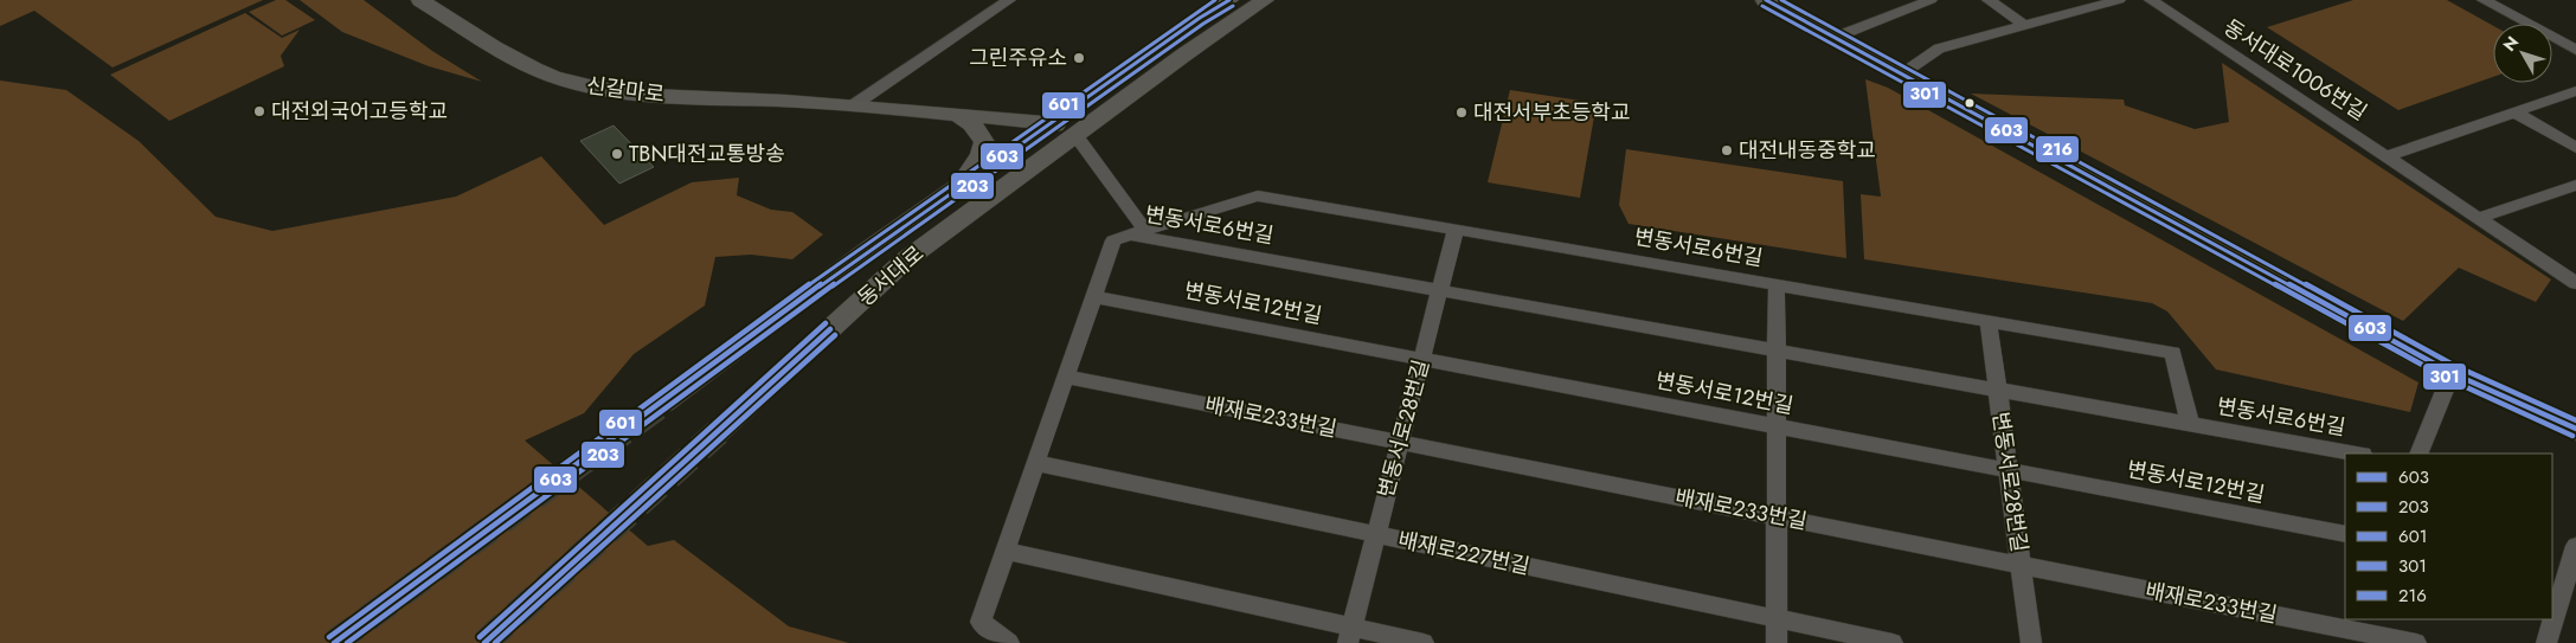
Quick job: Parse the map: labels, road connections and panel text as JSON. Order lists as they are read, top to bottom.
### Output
{
  "streets": {
    "street": [
      "동서대로1006번길",
      "신갈마로",
      "변동서로6번길",
      "동서대로",
      "변동서로12번길",
      "배재로233번길",
      "변동서로28번길",
      "배재로227번길"
    ]
  },
  "crossings": [
    ["신갈마로", "동서대로"],
    ["변동서로6번길", "변동서로28번길"],
    ["변동서로12번길", "변동서로28번길"],
    ["배재로233번길", "변동서로28번길"],
    ["변동서로28번길", "배재로227번길"]
  ],
  "places": [
    "그린주유소",
    "대전외국어고등학교",
    "대전서부초등학교",
    "대전내동중학교",
    "TBN대전교통방송"
  ],
  "lines": [
    "transit line 603",
    "transit line 601",
    "transit line 216",
    "transit line 203",
    "transit line 301"
  ],
  "legend": [
    "603",
    "203",
    "601",
    "301",
    "216"
  ],
  "north": "top left"
}
